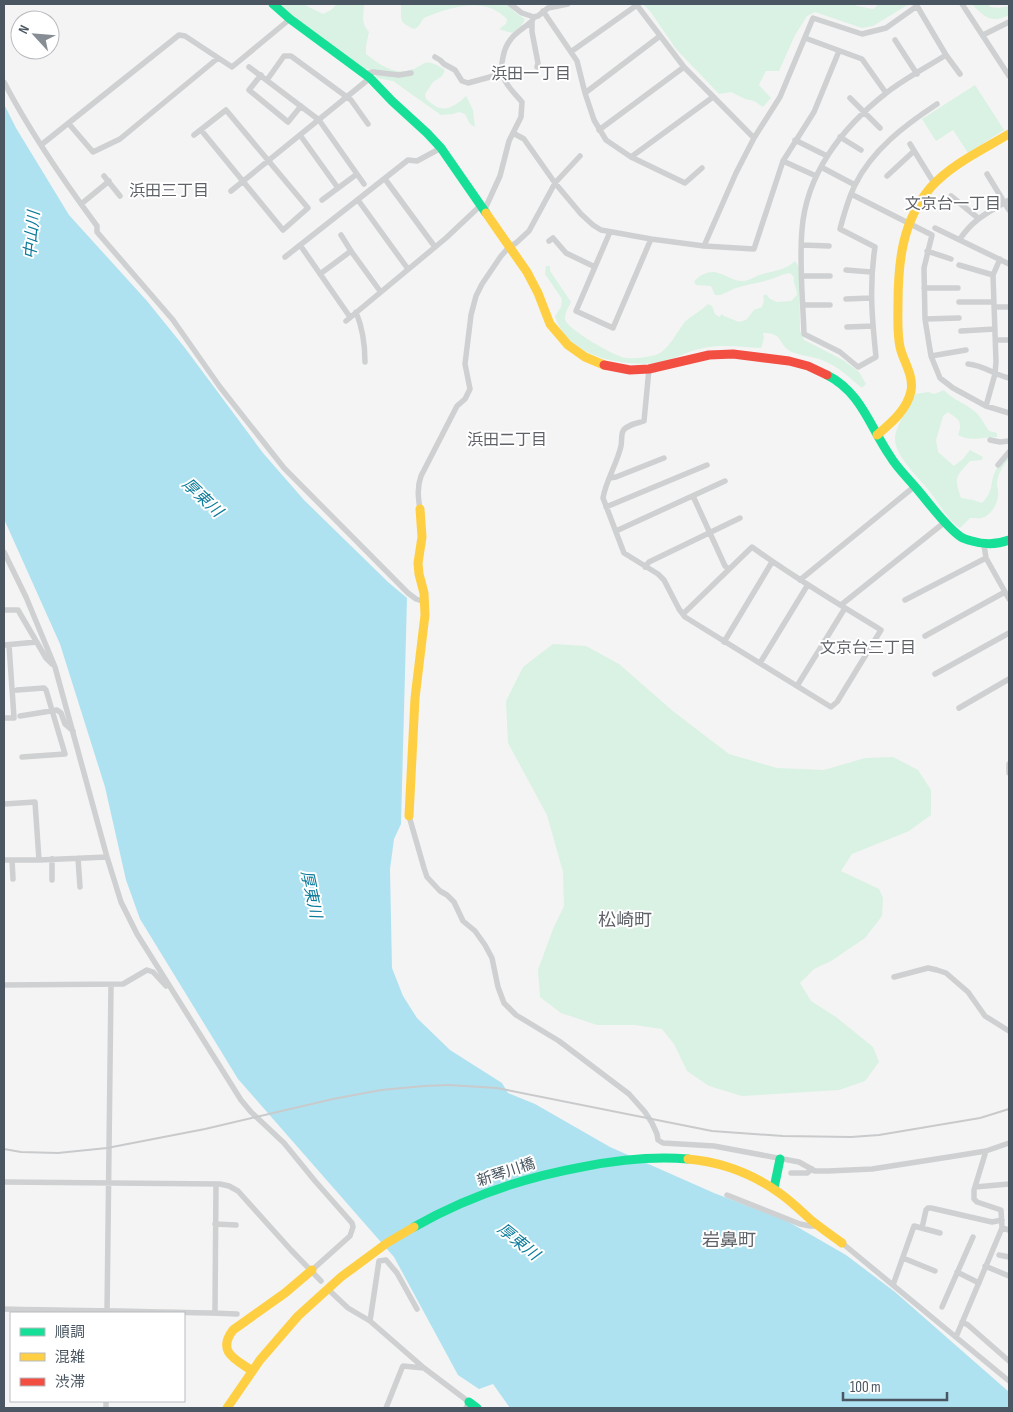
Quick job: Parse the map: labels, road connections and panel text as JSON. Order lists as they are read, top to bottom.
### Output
{
  "streets": {
    "street": ["新琴川橋"]
  },
  "districts": [
    "浜田一丁目",
    "浜田三丁目",
    "文京台一丁目",
    "浜田二丁目",
    "文京台三丁目",
    "松崎町",
    "岩鼻町"
  ],
  "water": ["中山川", "厚東川"],
  "legend": ["順調", "混雑", "渋滞"],
  "scale_bar": "100 m",
  "north": "top left"
}
